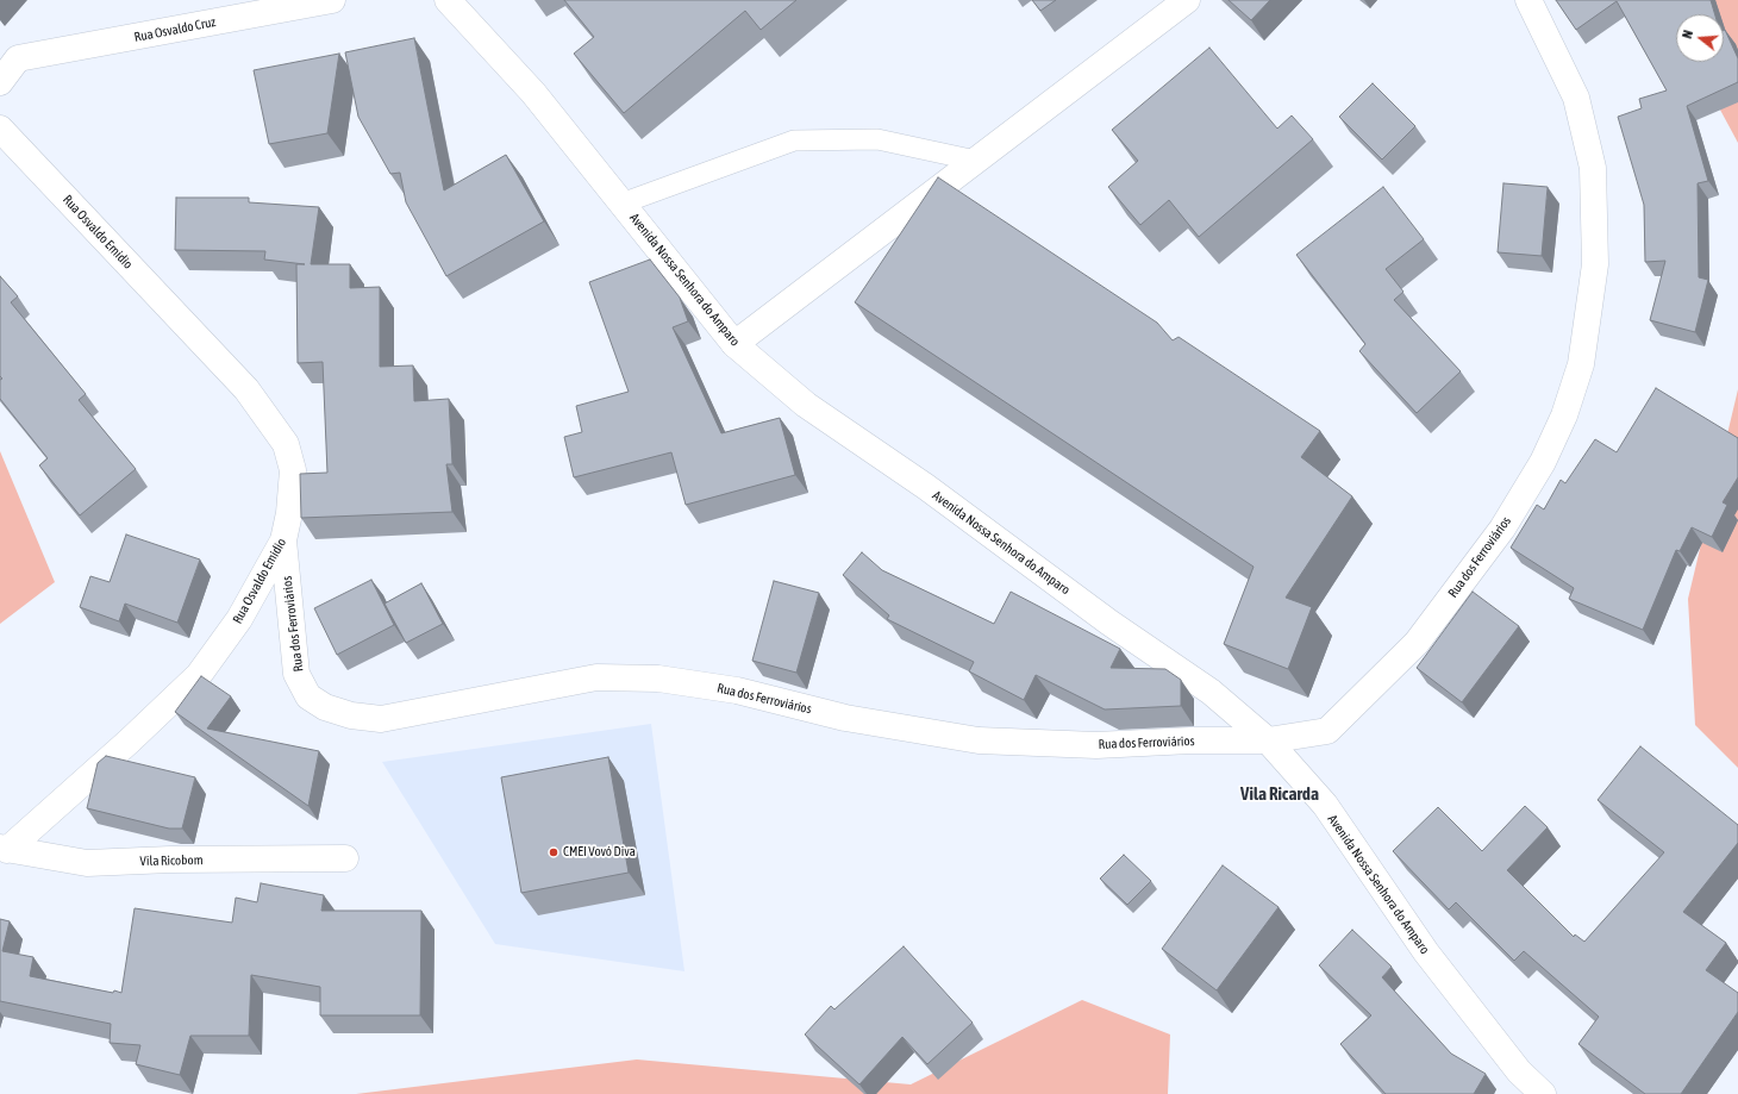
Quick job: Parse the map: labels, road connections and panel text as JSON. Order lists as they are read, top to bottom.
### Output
{
  "streets": {
    "street": [
      "Rua Osvaldo Cruz",
      "Rua Osvaldo Emidio",
      "Avenida Nossa Senhora do Amparo",
      "Rua dos Ferroviários",
      "Vila Ricobom"
    ]
  },
  "crossings": [
    ["Rua Osvaldo Emidio", "Rua dos Ferroviários"],
    ["Rua Osvaldo Emidio", "Vila Ricobom"],
    ["Avenida Nossa Senhora do Amparo", "Rua dos Ferroviários"]
  ],
  "districts": ["Vila Ricarda"],
  "places": ["CMEI Vovó Diva"],
  "north": "left"
}
